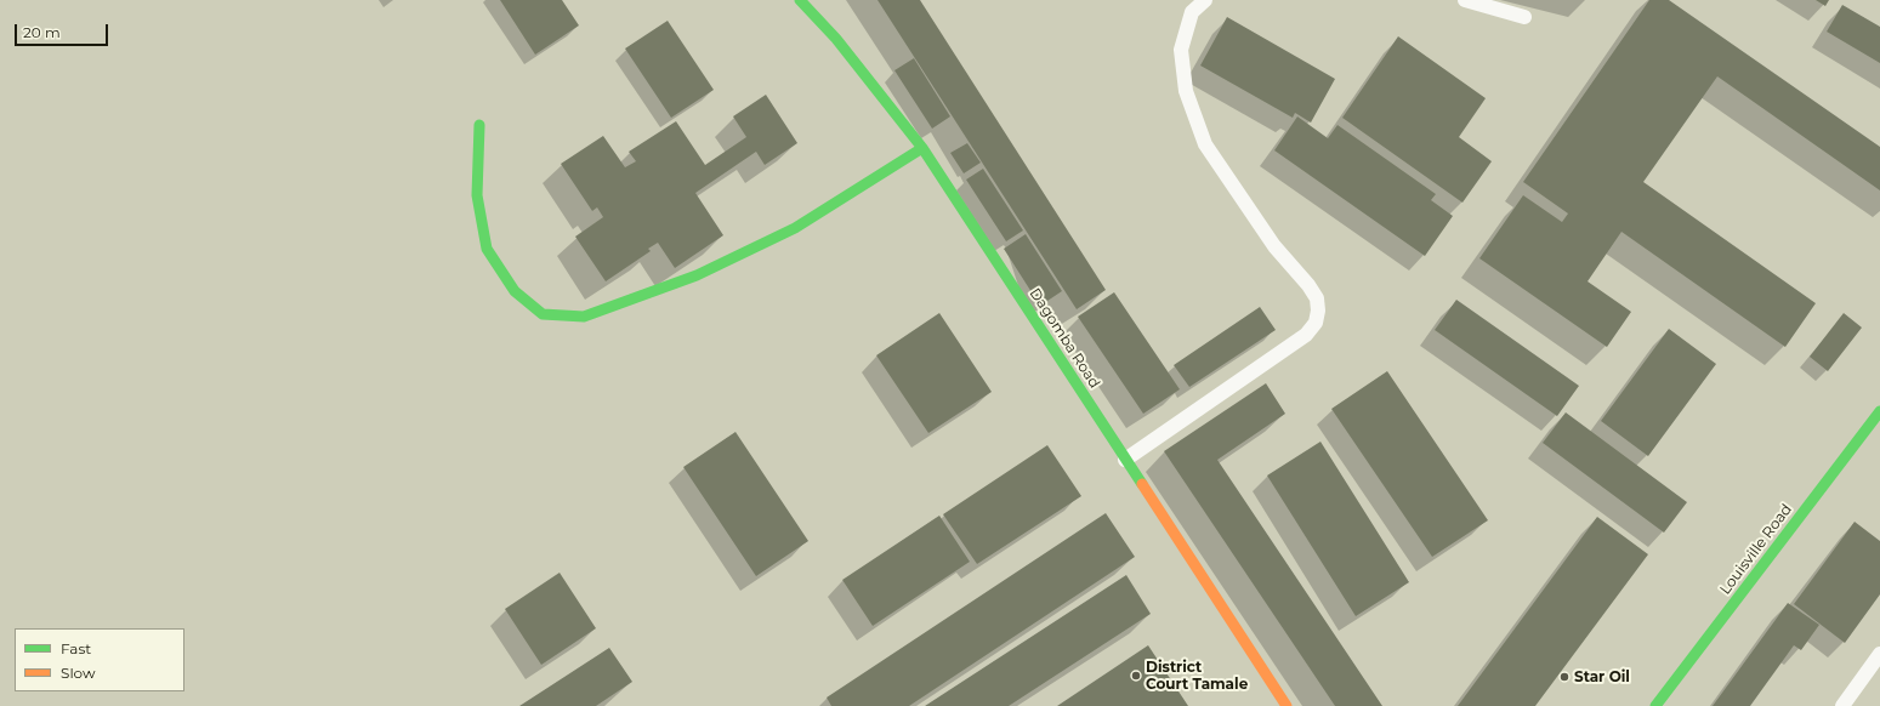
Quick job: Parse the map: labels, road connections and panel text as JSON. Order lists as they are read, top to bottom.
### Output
{
  "streets": {
    "street": ["Dagomba Road", "Louisville Road"]
  },
  "places": ["District Court Tamale", "Star Oil"],
  "legend": ["Fast", "Slow"],
  "scale_bar": "20 m"
}
